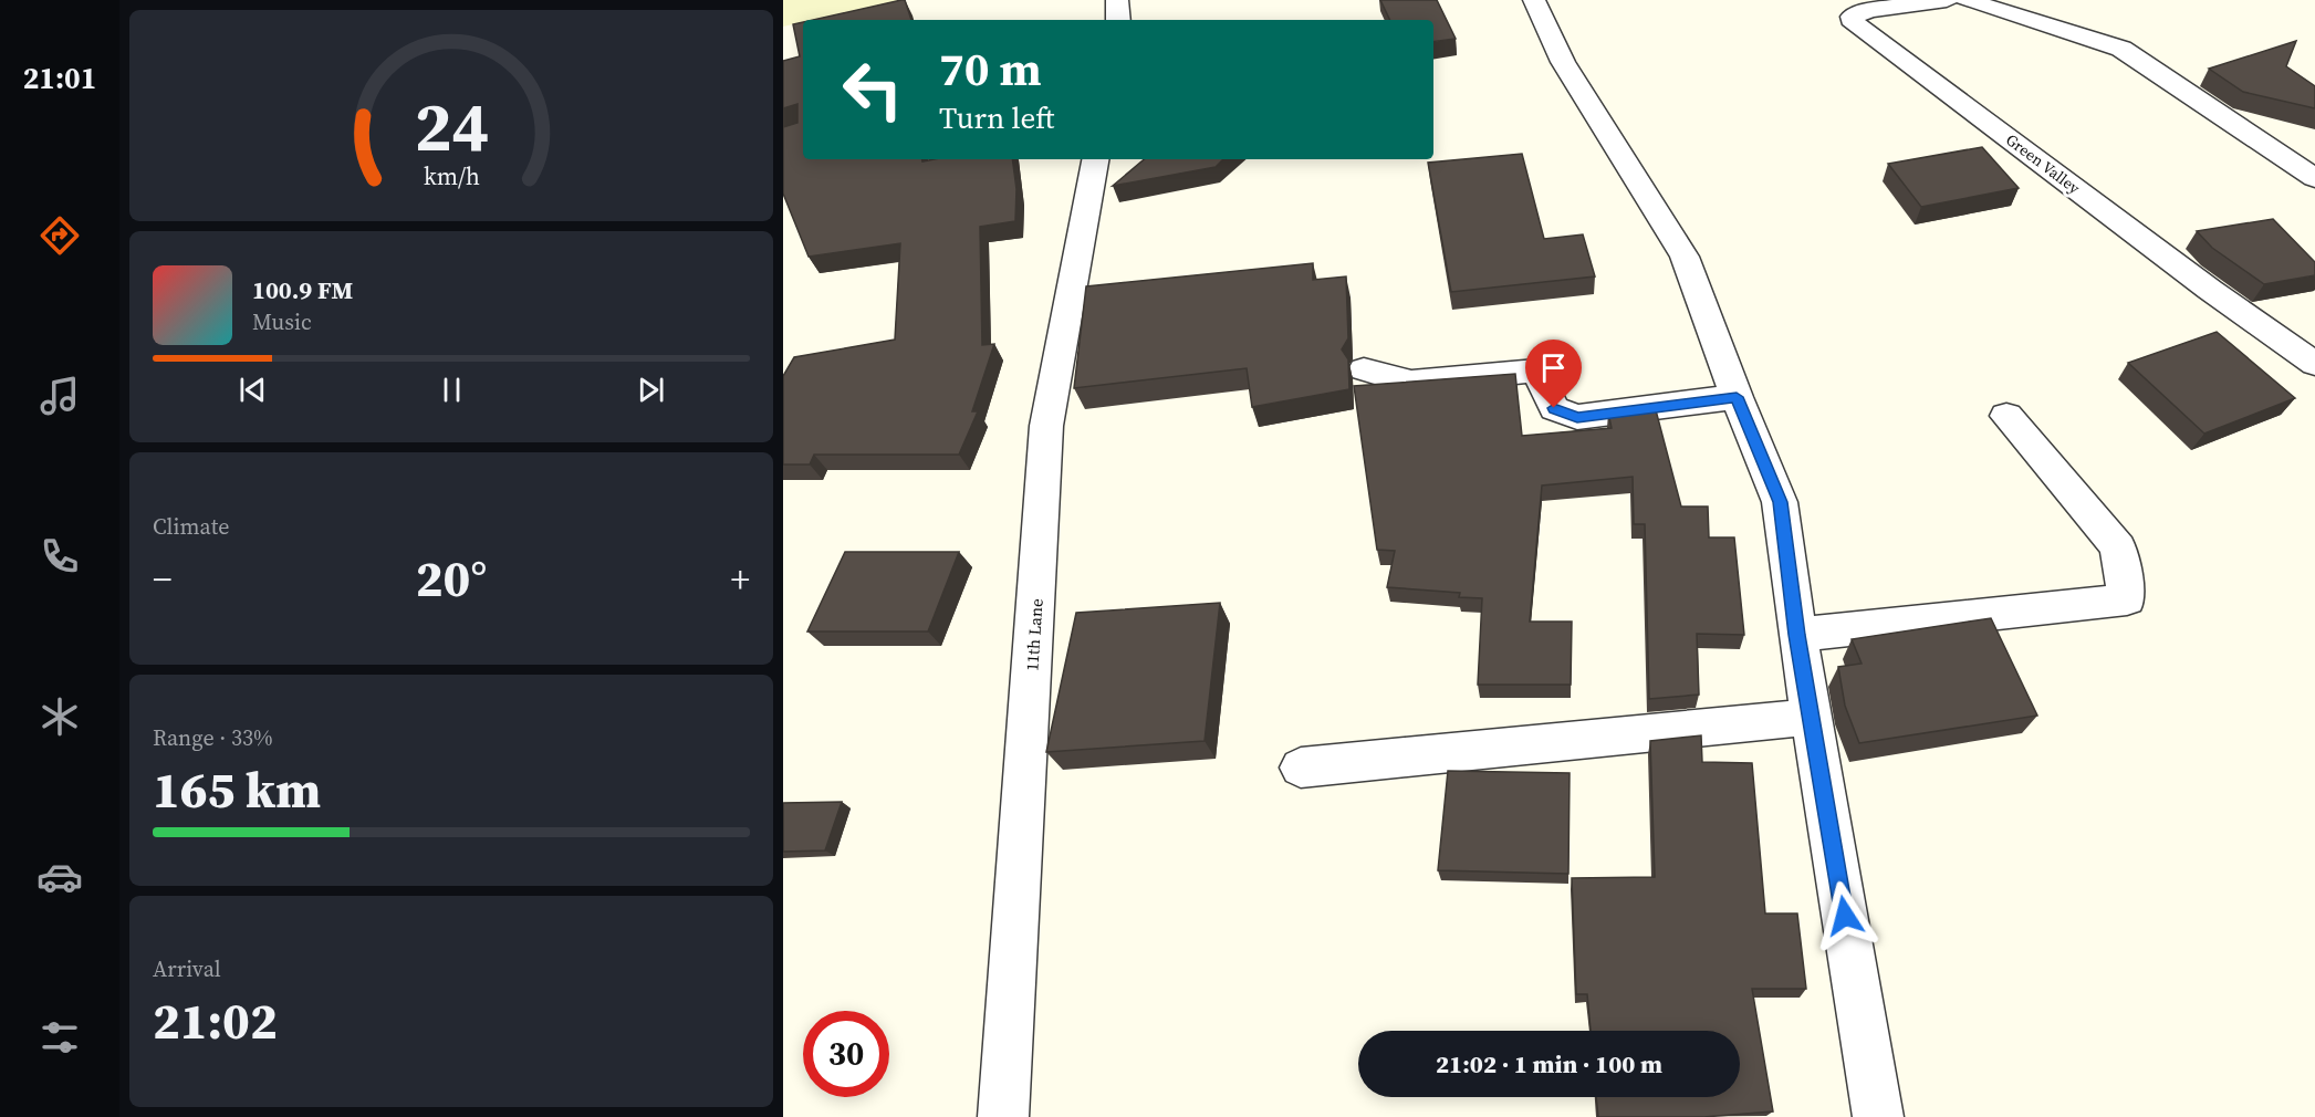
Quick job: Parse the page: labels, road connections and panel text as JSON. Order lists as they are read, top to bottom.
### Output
{
  "streets": {
    "street": ["Green Valley", "11th Lane"]
  },
  "page": {
    "tabs": "21:01",
    "turn": ["70 m", "Turn left"],
    "song": ["100.9 FM", "Music"],
    "tile": [
      "Climate",
      ["Range · 33%", "165 km"],
      ["Arrival", "21:02"]
    ],
    "heat": ["−", "20°", "+"],
    "limit": "30",
    "trip": "21:02 · 1 min · 100 m",
    "gauge": ["24", "km/h"]
  }
}
